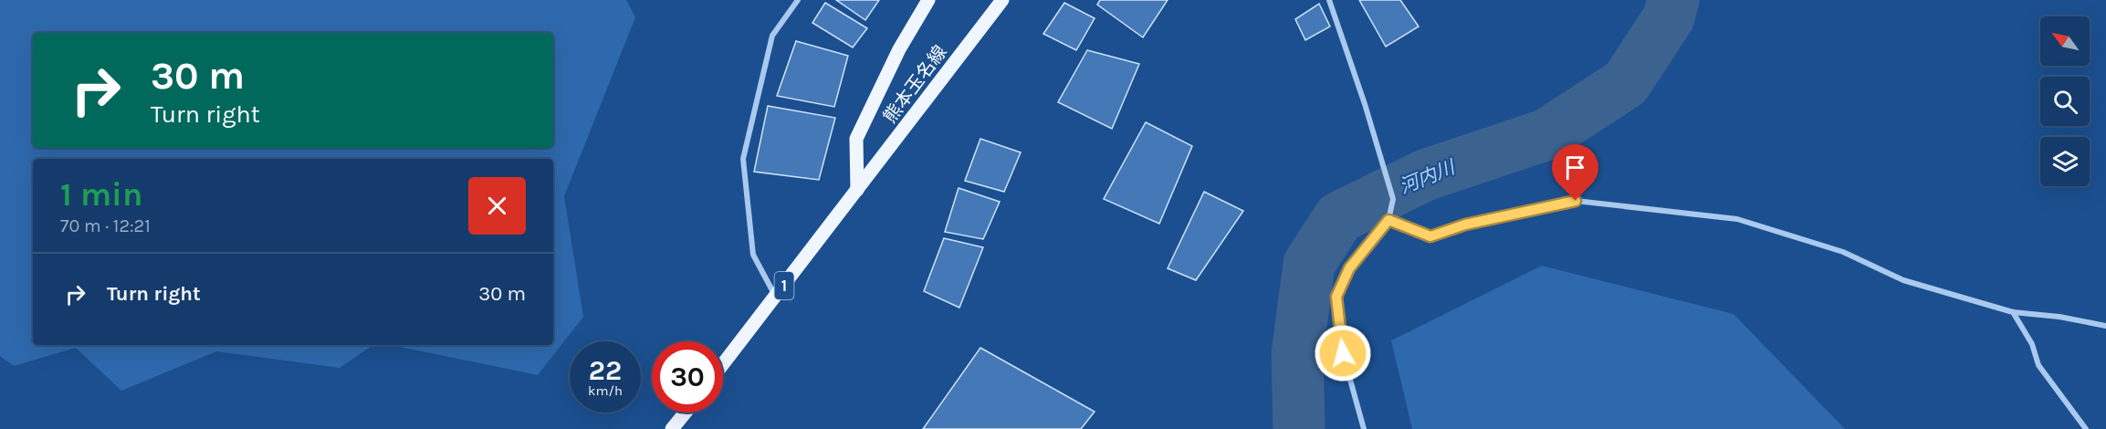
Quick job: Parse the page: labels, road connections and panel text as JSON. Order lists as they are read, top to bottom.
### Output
{
  "streets": {
    "main road": ["熊本玉名線", "1"]
  },
  "water": ["河内川"],
  "north": "top left",
  "page": {
    "turn": ["30 m", "Turn right"],
    "heading": ["1 min", "70 m · 12:21"],
    "list": [
      {
        "name": "Turn right",
        "value": "30 m"
      }
    ],
    "speed": "22 km/h",
    "limit": "30"
  }
}
